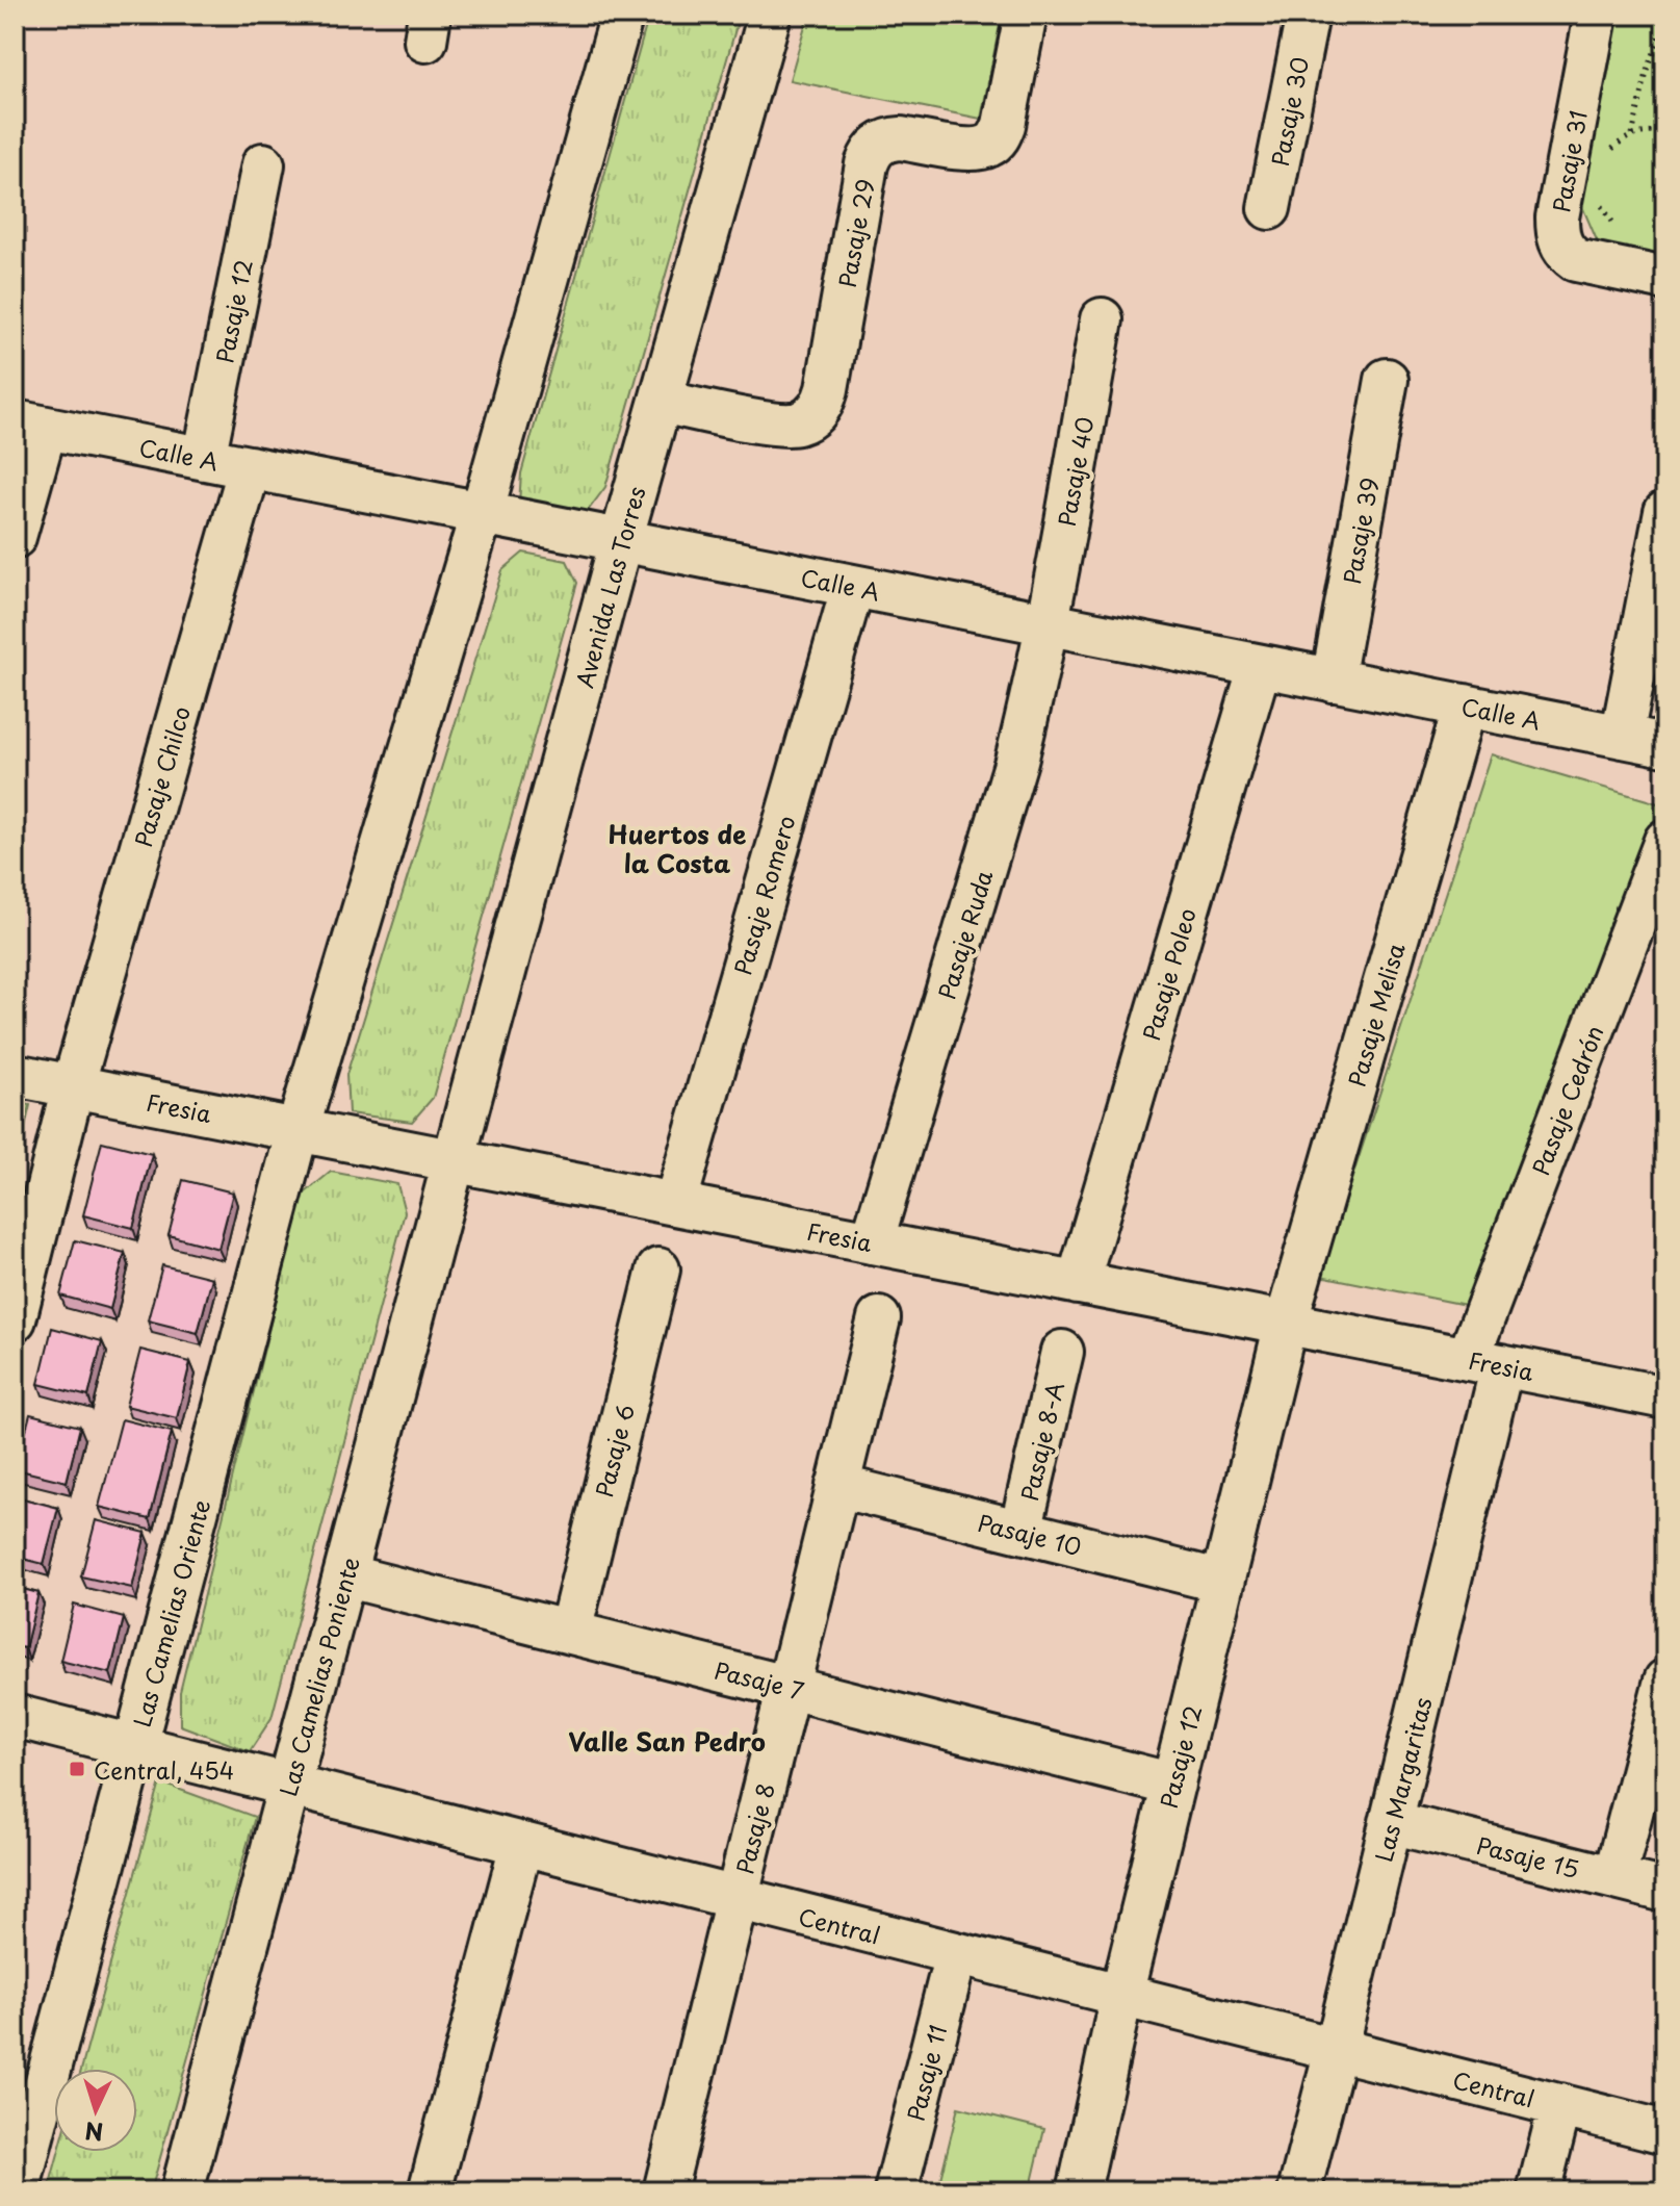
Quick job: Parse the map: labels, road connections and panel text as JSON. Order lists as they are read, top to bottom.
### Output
{
  "streets": {
    "street": [
      "Pasaje 30",
      "Pasaje 31",
      "Pasaje 29",
      "Pasaje 12",
      "Calle A",
      "Pasaje 40",
      "Pasaje 39",
      "Avenida Las Torres",
      "Pasaje Chilco",
      "Pasaje Romero",
      "Pasaje Ruda",
      "Pasaje Poleo",
      "Pasaje Melisa",
      "Pasaje Cedrón",
      "Fresia",
      "Pasaje 8-A",
      "Pasaje 6",
      "Pasaje 10",
      "Las Camelias Oriente",
      "Las Camelias Poniente",
      "Pasaje 7",
      "Las Margaritas",
      "Pasaje 8",
      "Pasaje 15",
      "Central",
      "Pasaje 11"
    ]
  },
  "crossings": [
    ["Pasaje 29", "Avenida Las Torres"],
    ["Pasaje 12", "Calle A"],
    ["Pasaje 12", "Pasaje Melisa"],
    ["Pasaje 12", "Fresia"],
    ["Pasaje 12", "Pasaje 10"],
    ["Pasaje 12", "Pasaje 7"],
    ["Pasaje 12", "Central"],
    ["Calle A", "Pasaje 40"],
    ["Calle A", "Pasaje 39"],
    ["Calle A", "Avenida Las Torres"],
    ["Calle A", "Pasaje Chilco"],
    ["Calle A", "Pasaje Romero"],
    ["Calle A", "Pasaje Ruda"],
    ["Calle A", "Pasaje Poleo"],
    ["Calle A", "Pasaje Melisa"],
    ["Pasaje 40", "Pasaje Ruda"],
    ["Avenida Las Torres", "Fresia"],
    ["Avenida Las Torres", "Las Camelias Poniente"],
    ["Pasaje Chilco", "Fresia"],
    ["Pasaje Romero", "Fresia"],
    ["Pasaje Ruda", "Fresia"],
    ["Pasaje Poleo", "Fresia"],
    ["Pasaje Melisa", "Fresia"],
    ["Pasaje Cedrón", "Fresia"],
    ["Pasaje Cedrón", "Las Margaritas"],
    ["Fresia", "Las Camelias Oriente"],
    ["Fresia", "Las Camelias Poniente"],
    ["Fresia", "Las Margaritas"],
    ["Pasaje 8-A", "Pasaje 10"],
    ["Pasaje 6", "Pasaje 7"],
    ["Pasaje 10", "Pasaje 8"],
    ["Las Camelias Oriente", "Central"],
    ["Las Camelias Poniente", "Pasaje 7"],
    ["Las Camelias Poniente", "Central"],
    ["Pasaje 7", "Pasaje 8"],
    ["Las Margaritas", "Pasaje 15"],
    ["Las Margaritas", "Central"],
    ["Pasaje 8", "Central"],
    ["Central", "Pasaje 11"]
  ],
  "districts": ["Huertos de la Costa", "Valle San Pedro"],
  "places": {
    "transit": ["Central, 454"]
  },
  "north": "bottom"
}
